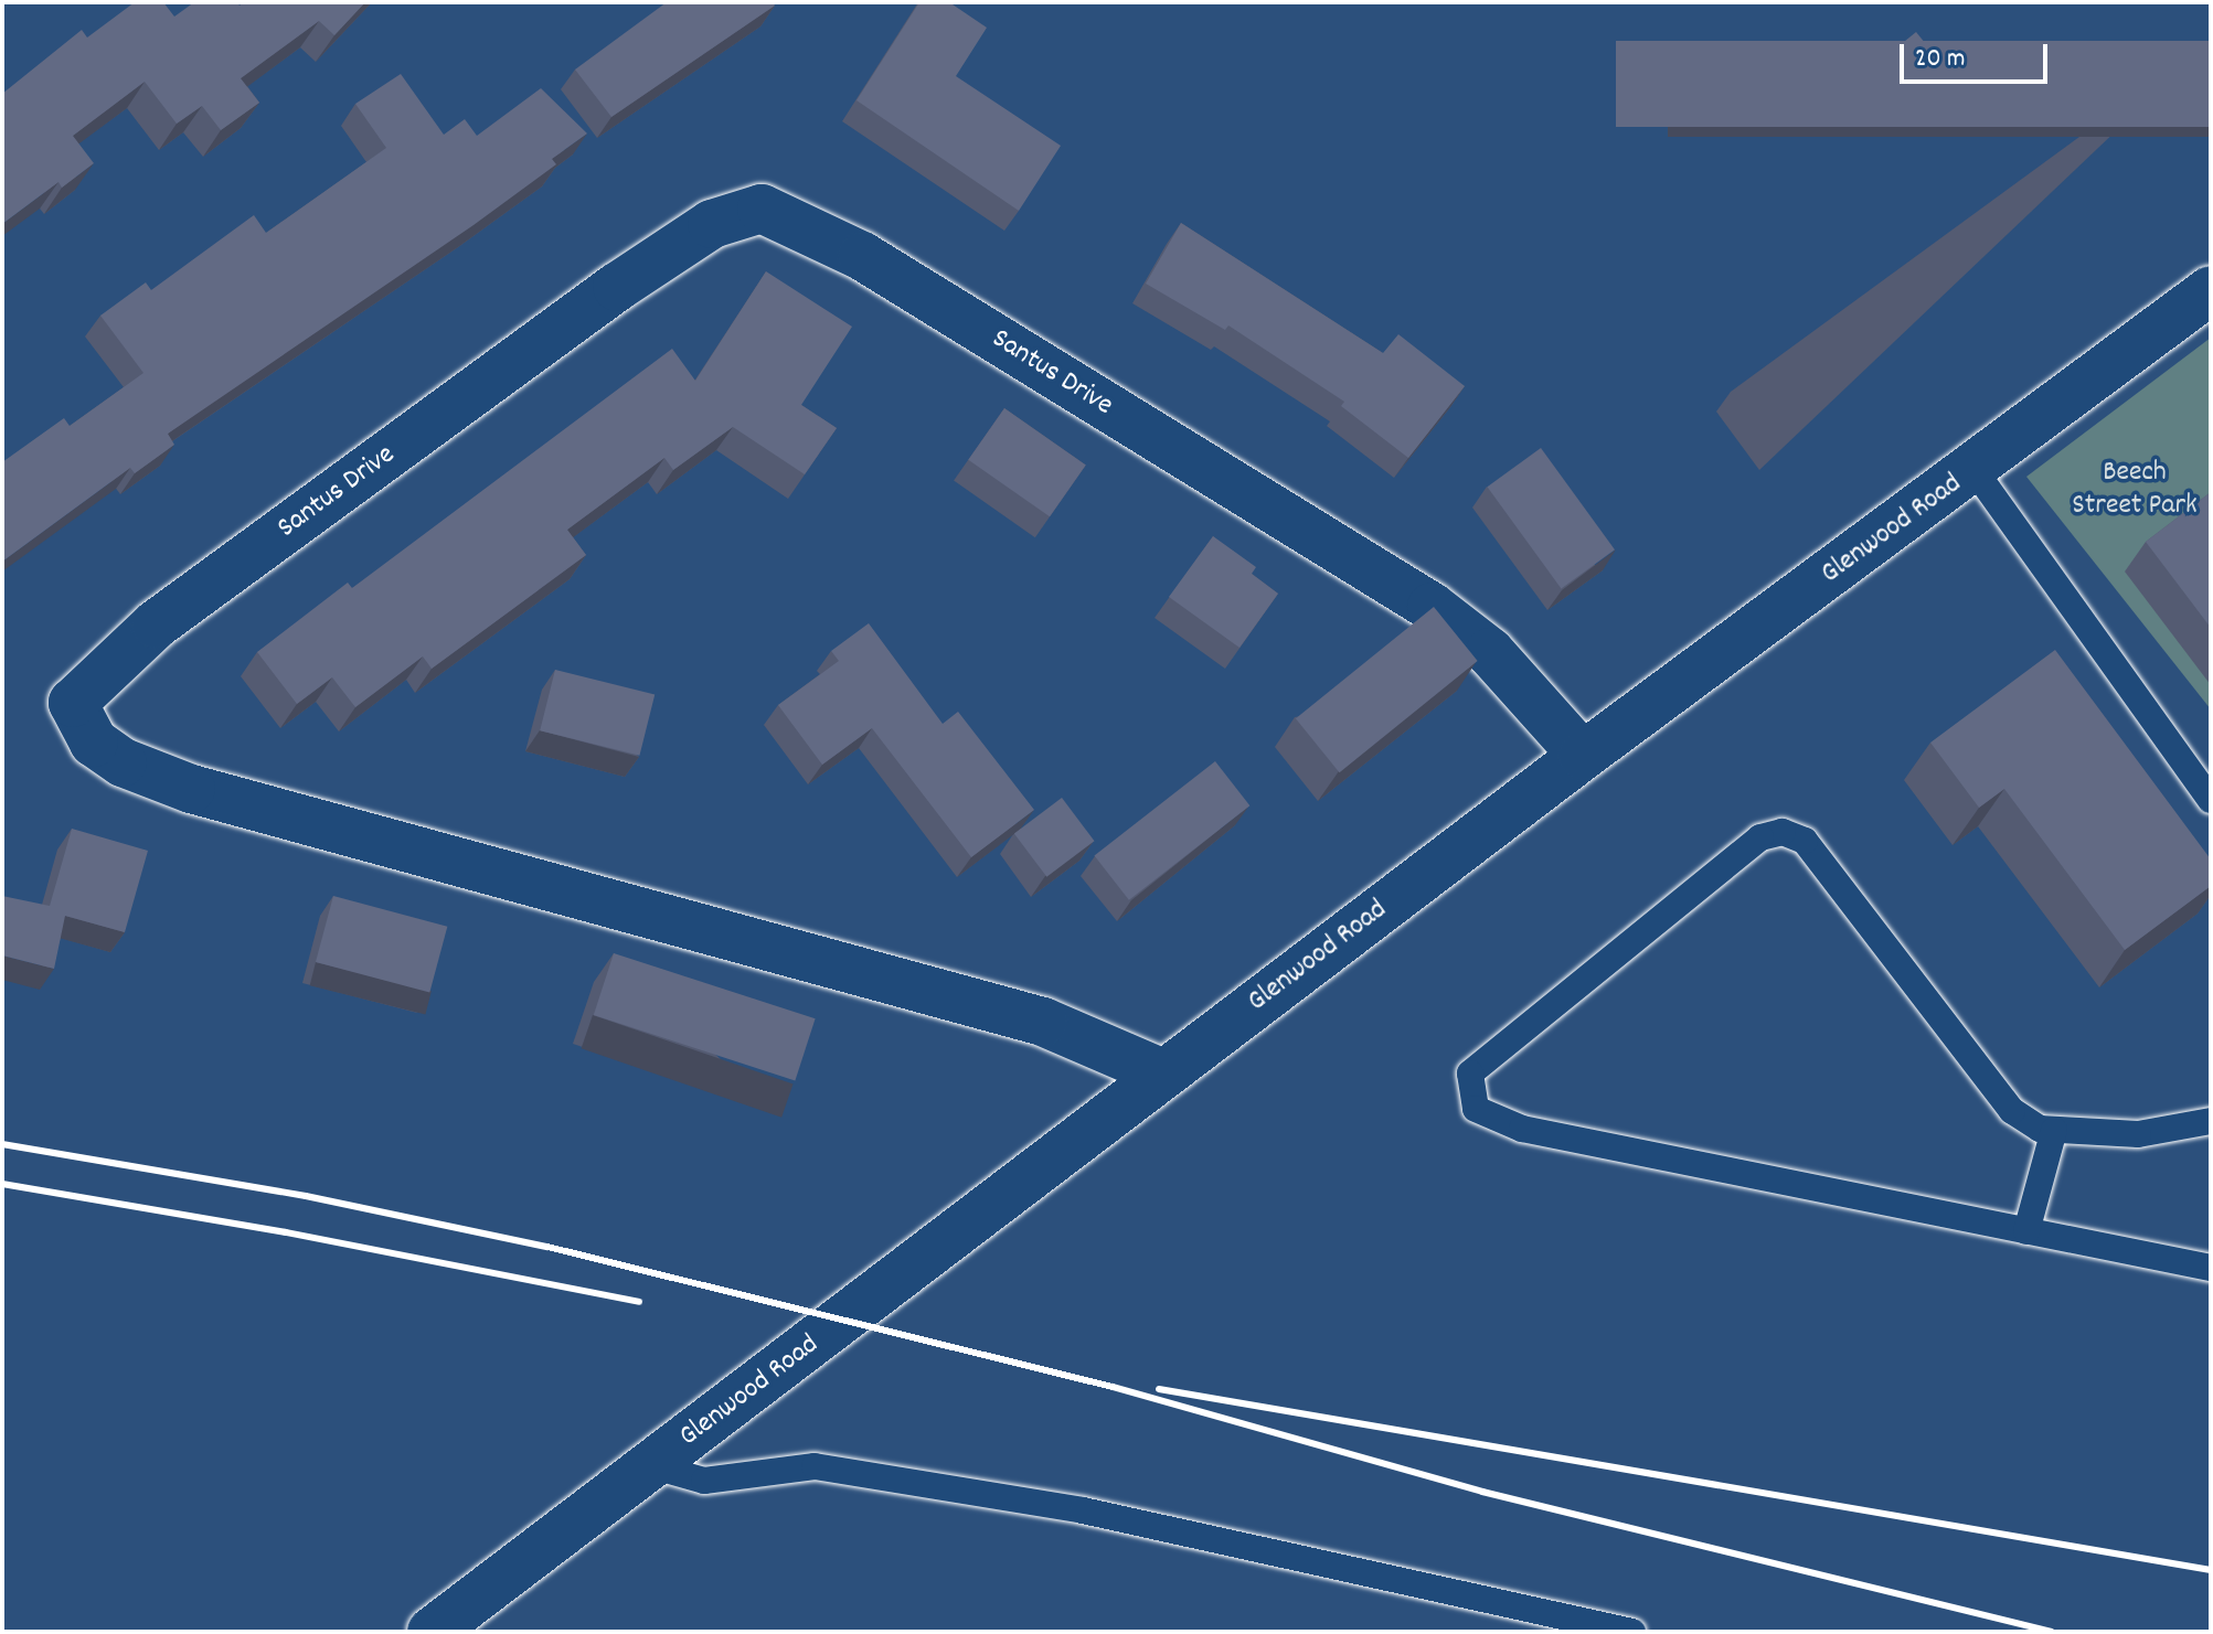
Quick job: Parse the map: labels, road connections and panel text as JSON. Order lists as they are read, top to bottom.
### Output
{
  "streets": {
    "street": ["Santus Drive", "Glenwood Road"]
  },
  "crossings": [
    ["Santus Drive", "Glenwood Road"]
  ],
  "parks": ["Beech Street Park"],
  "scale_bar": "20 m"
}
